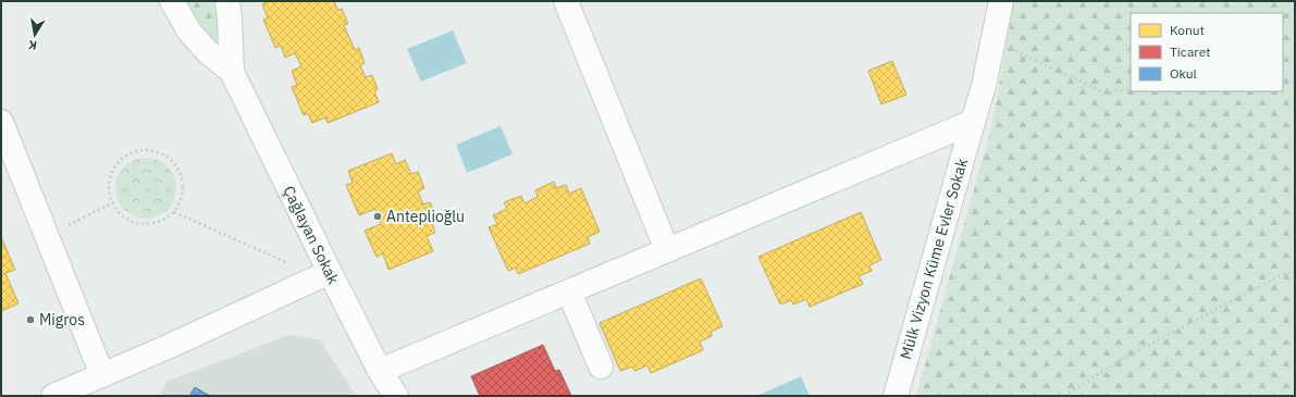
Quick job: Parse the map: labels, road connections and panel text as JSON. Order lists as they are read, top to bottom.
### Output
{
  "streets": {
    "street": ["Çağlayan Sokak", "Mülk Vizyon Küme Evler Sokak"]
  },
  "places": ["Anteplioğlu", "Migros"],
  "legend": ["Konut", "Ticaret", "Okul"],
  "north": "bottom"
}
